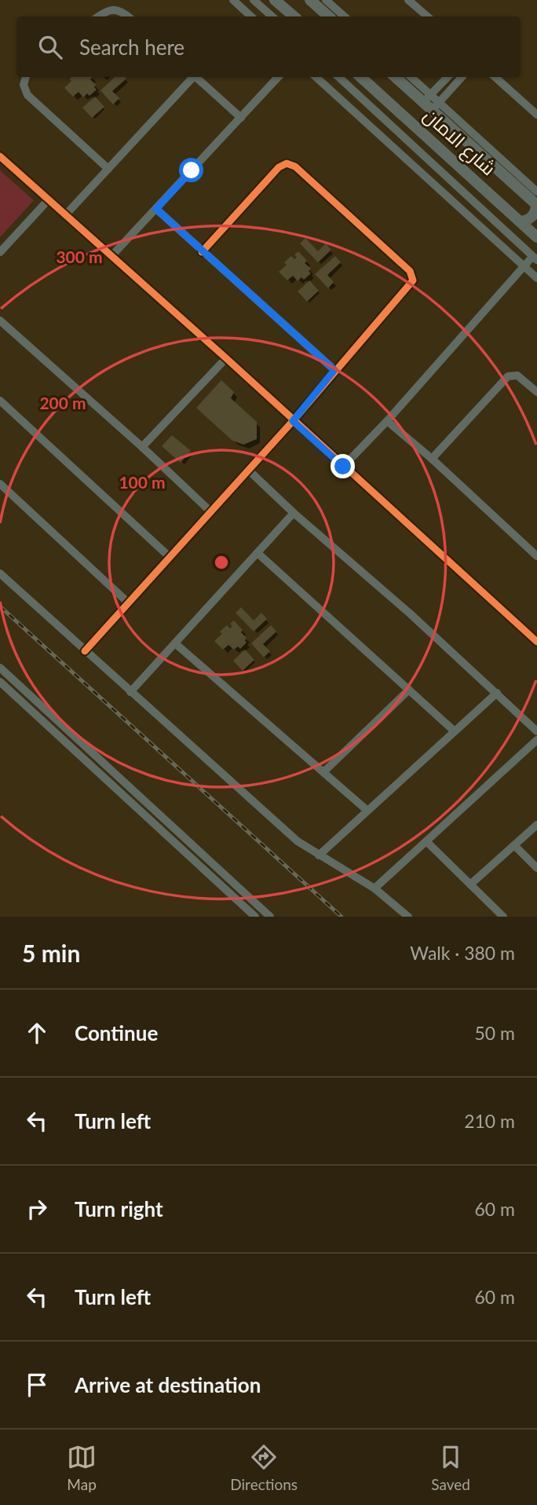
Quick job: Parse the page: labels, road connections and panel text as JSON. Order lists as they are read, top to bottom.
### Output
{
  "streets": {
    "street": ["شارع الامان"]
  },
  "page": {
    "search": "Search here",
    "heading": ["5 min", "Walk · 380 m"],
    "list": [
      ["Continue", "50 m"],
      ["Turn left", "210 m"],
      ["Turn right", "60 m"],
      ["Turn left", "60 m"],
      "Arrive at destination"
    ],
    "nav": ["Map", "Directions", "Saved"]
  },
  "rings": ["300 m", "200 m", "100 m"]
}
